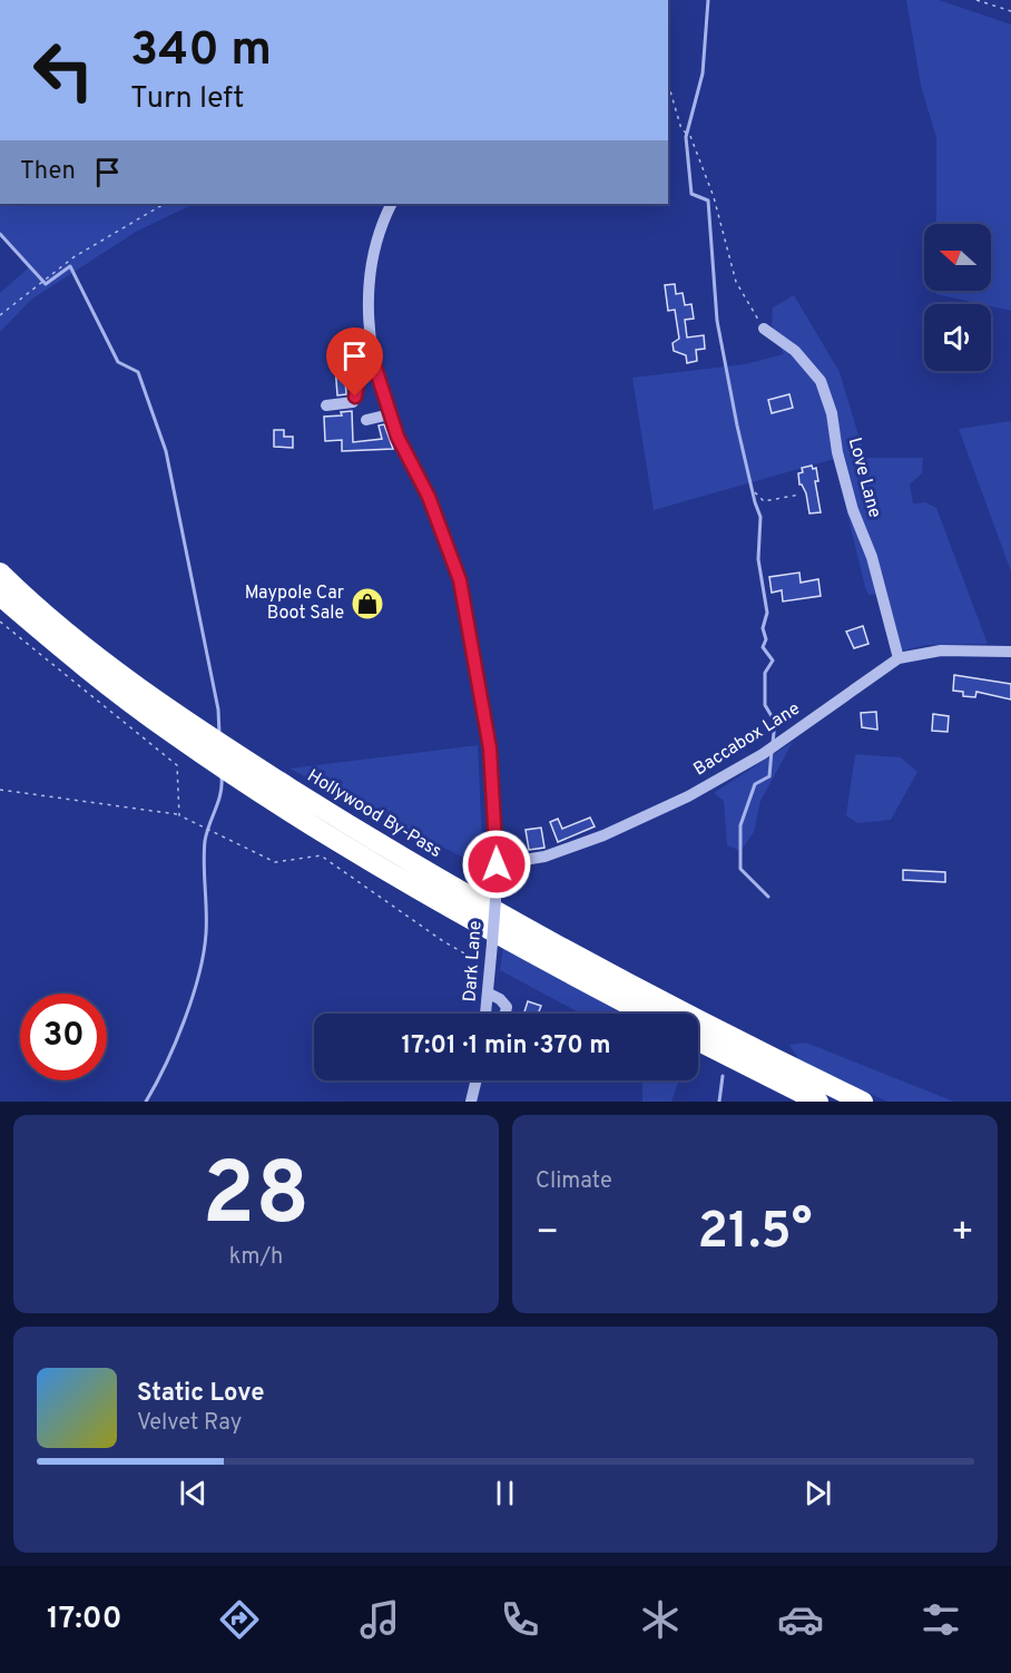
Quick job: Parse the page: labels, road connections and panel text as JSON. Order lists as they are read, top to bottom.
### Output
{
  "streets": {
    "highway": ["Hollywood By-Pass"],
    "street": ["Love Lane", "Baccabox Lane", "Dark Lane"]
  },
  "crossings": [
    ["Love Lane", "Baccabox Lane"],
    ["Baccabox Lane", "Dark Lane"]
  ],
  "places": {
    "shop": ["Maypole Car Boot Sale"]
  },
  "north": "left",
  "page": {
    "turn": ["340 m", "Turn left"],
    "then": "Then",
    "limit": "30",
    "trip": "17:01 · 1 min · 370 m",
    "tile": [
      ["28", "km/h"],
      "Climate"
    ],
    "heat": ["−", "21.5°", "+"],
    "song": ["Static Love", "Velvet Ray"],
    "tabs": "17:00"
  }
}
